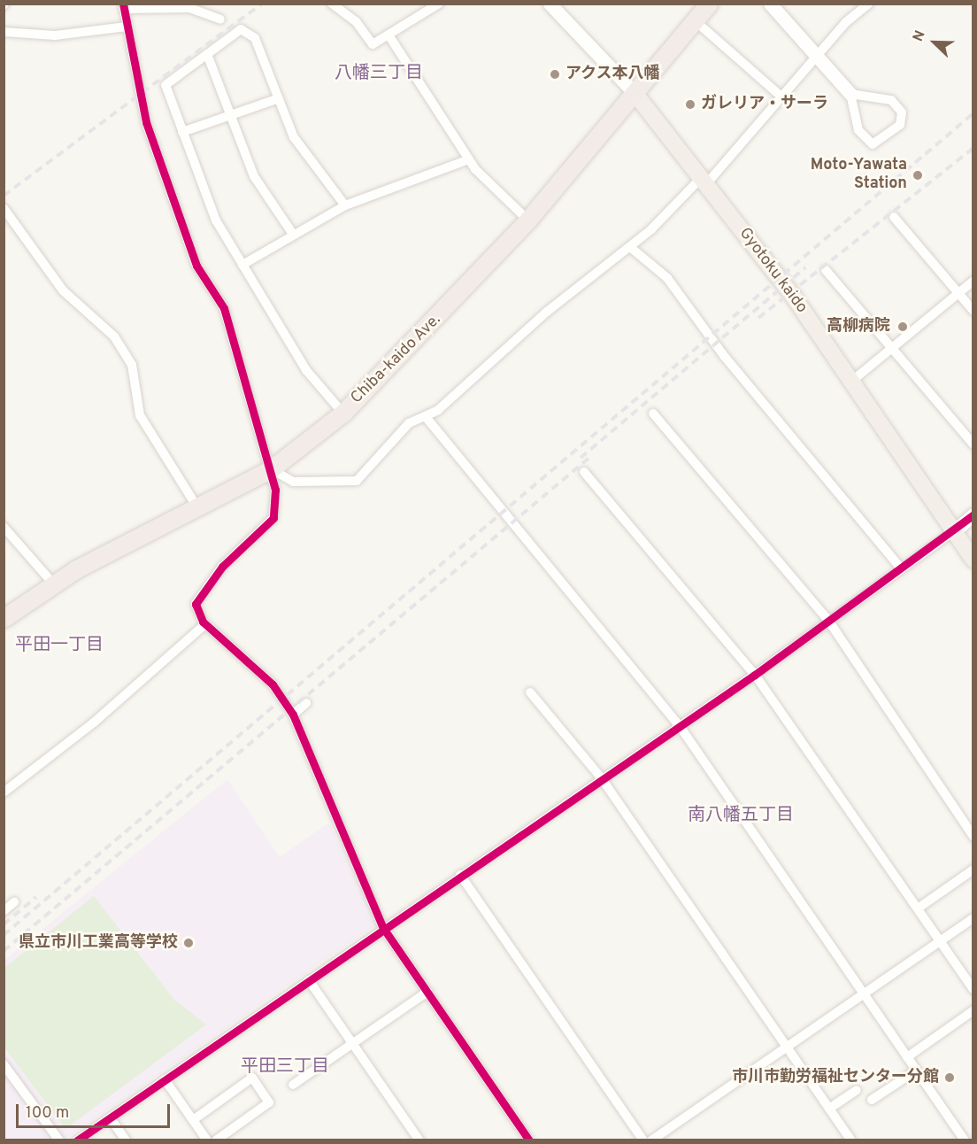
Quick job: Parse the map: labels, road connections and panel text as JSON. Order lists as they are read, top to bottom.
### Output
{
  "streets": {
    "highway": ["Chiba-kaido Ave."],
    "main road": ["Gyotoku kaido"]
  },
  "crossings": [
    ["Gyotoku kaido", "Chiba-kaido Ave."]
  ],
  "districts": [
    "八幡三丁目",
    "平田一丁目",
    "南八幡五丁目",
    "平田三丁目"
  ],
  "places": [
    "アクス本八幡",
    "ガレリア・サーラ",
    "Moto-Yawata Station",
    "高柳病院",
    "県立市川工業高等学校",
    "市川市勤労福祉センター分館"
  ],
  "scale_bar": "100 m",
  "north": "top left"
}
